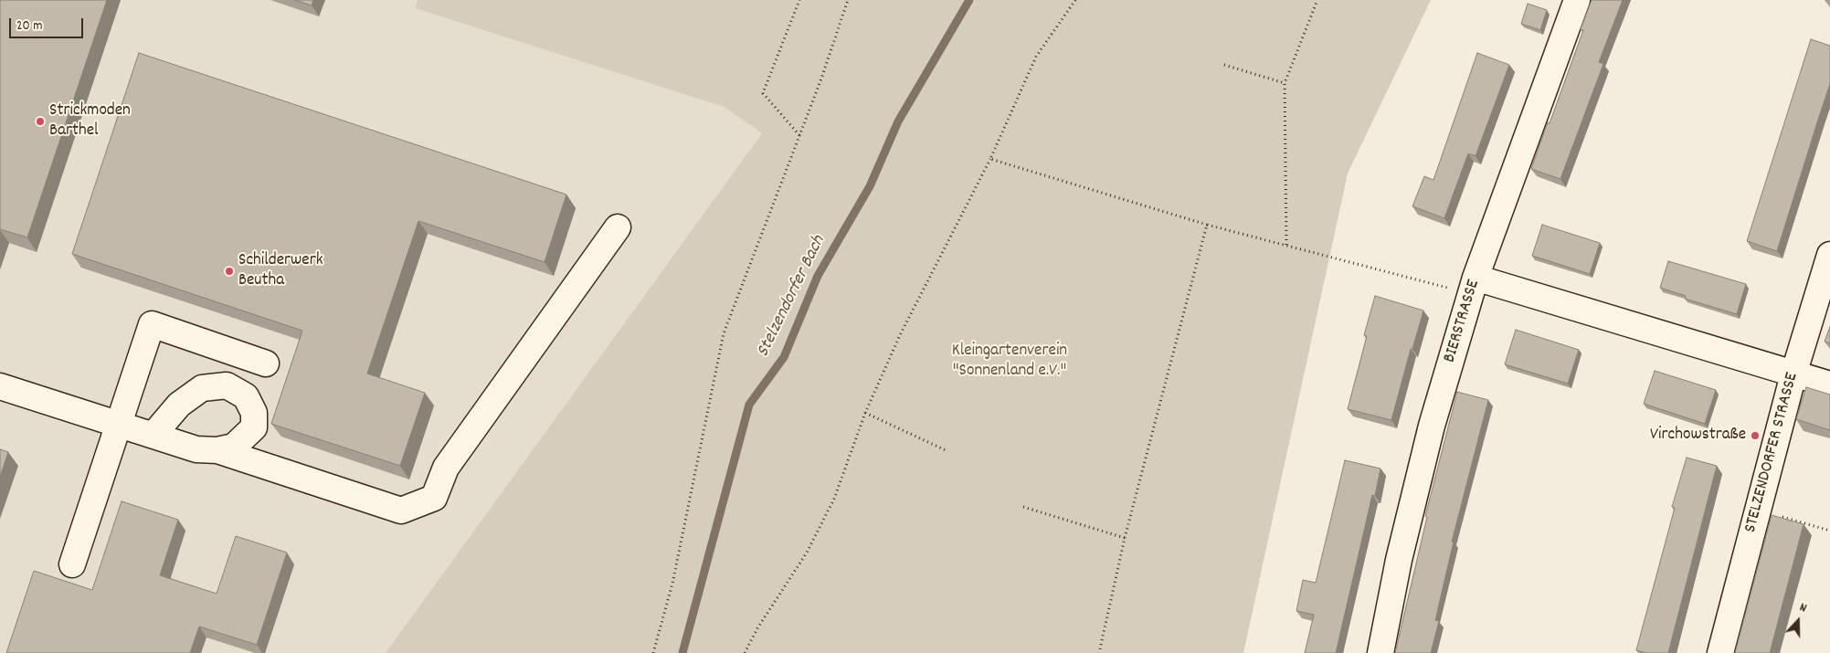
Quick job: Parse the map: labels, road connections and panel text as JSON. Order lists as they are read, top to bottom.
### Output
{
  "streets": {
    "street": ["BIERSTRASSE", "STELZENDORFER STRASSE"]
  },
  "water": ["Stelzendorfer Bach"],
  "parks": ["Kleingartenverein \"Sonnenland e.V.\""],
  "places": ["Strickmoden Barthel", "Schilderwerk Beutha", "Virchowstraße"],
  "scale_bar": "20 m",
  "north": "top"
}
